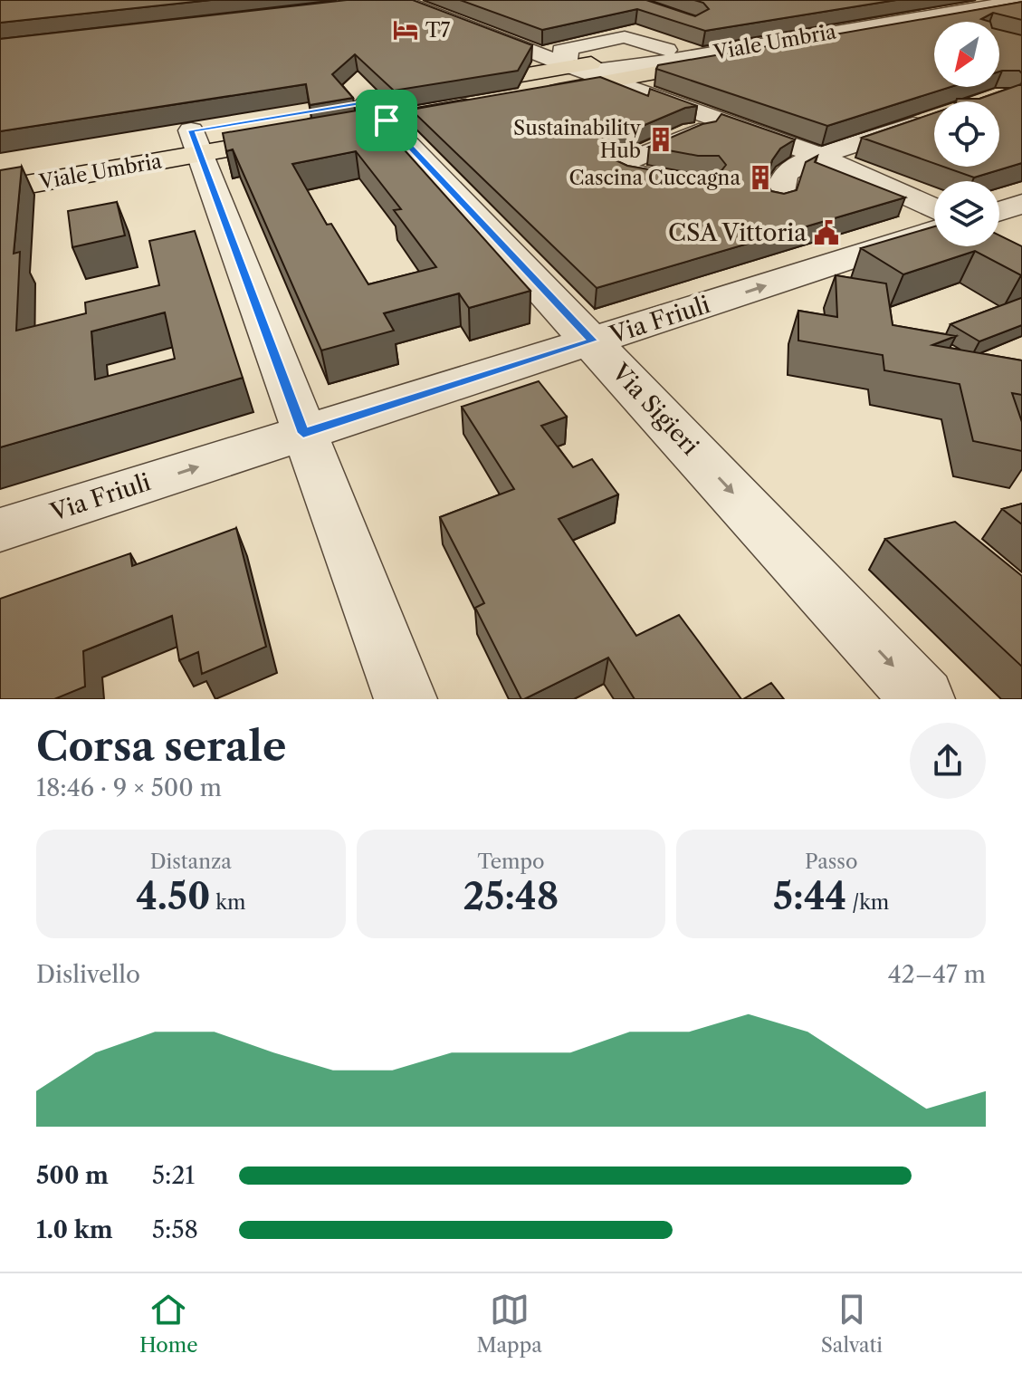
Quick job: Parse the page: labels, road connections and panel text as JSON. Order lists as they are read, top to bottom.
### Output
{
  "streets": {
    "main road": ["Viale Umbria"],
    "street": ["Via Friuli", "Via Sigieri"]
  },
  "crossings": [
    ["Viale Umbria", "Via Sigieri"],
    ["Via Friuli", "Via Sigieri"]
  ],
  "one_way": ["Via Friuli"],
  "places": {
    "hotel": ["T7"],
    "building": ["Sustainability Hub", "Cascina Cuccagna"],
    "public building": ["CSA Vittoria"]
  },
  "north": "bottom left",
  "page": {
    "heading": ["Corsa serale", "18:46 · 9 × 500 m"],
    "stats": [
      ["Distanza", "4.50 km"],
      ["Tempo", "25:48"],
      ["Passo", "5:44 /km"]
    ],
    "chart": ["Dislivello", "42–47 m"],
    "list": [
      {
        "name": "500 m",
        "note": "5:21"
      },
      {
        "name": "1.0 km",
        "note": "5:58"
      }
    ],
    "tabs": ["Home", "Mappa", "Salvati"]
  }
}
